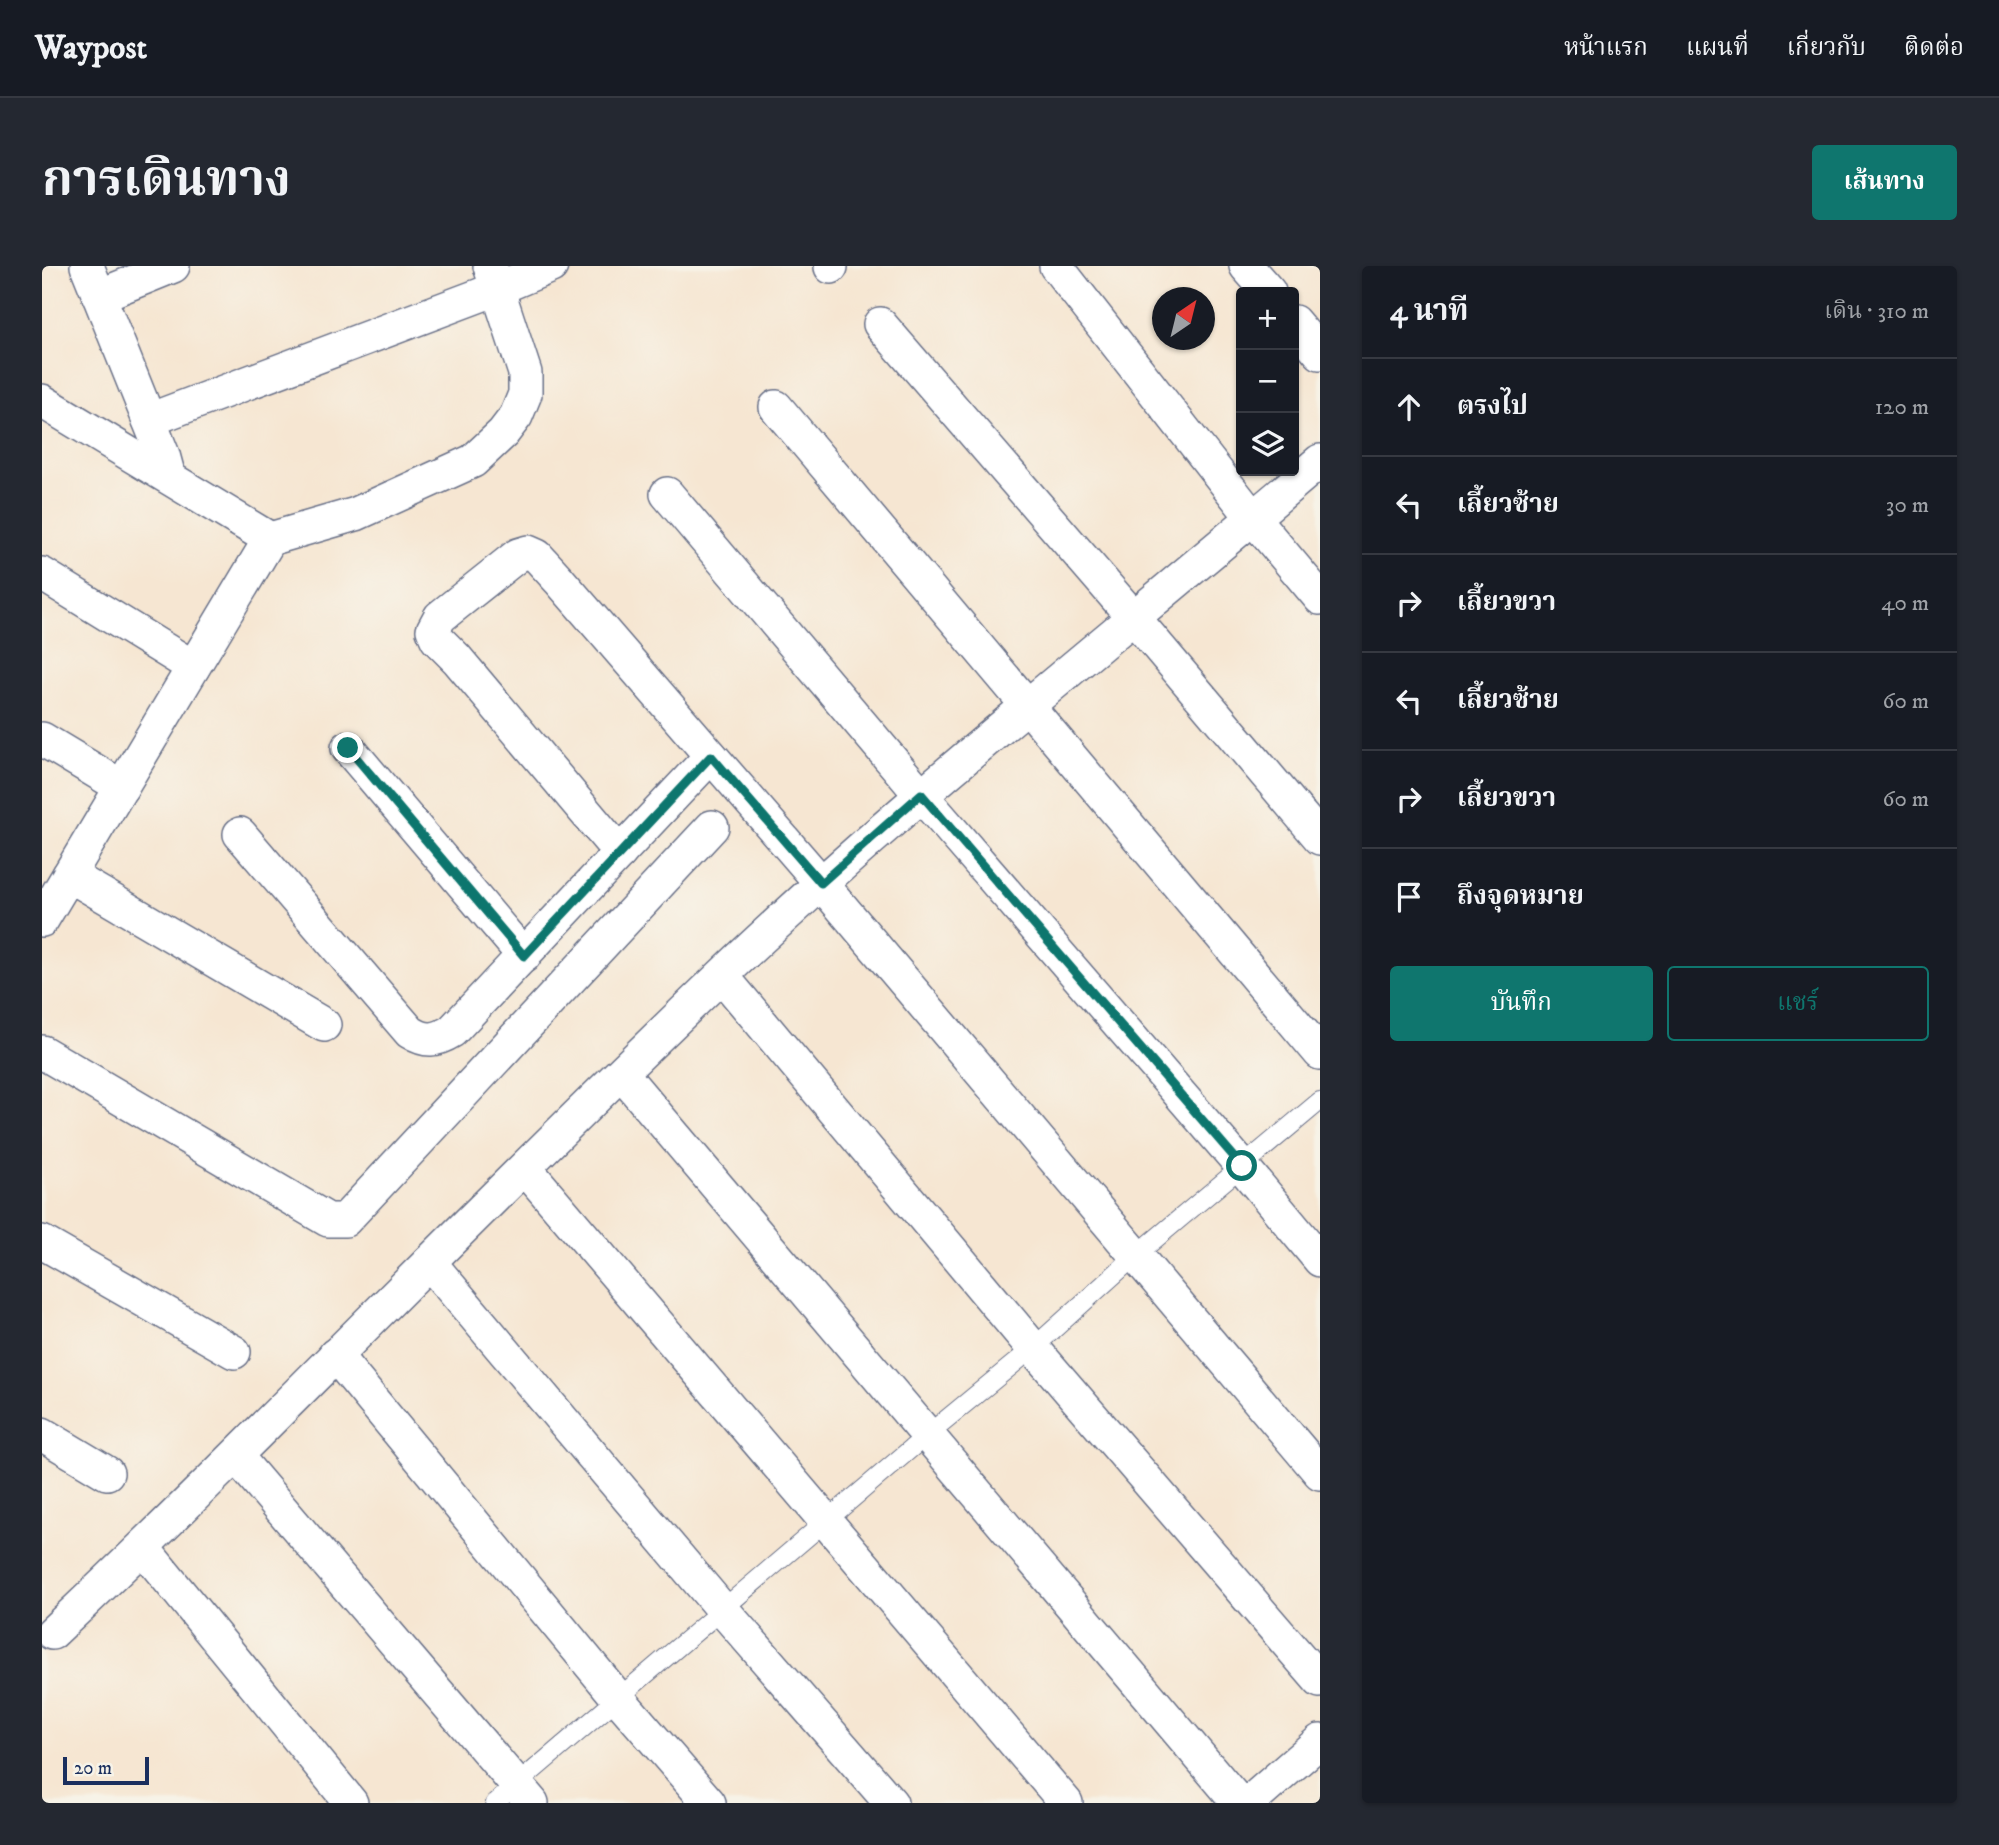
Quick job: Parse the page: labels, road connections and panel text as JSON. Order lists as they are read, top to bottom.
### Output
{
  "scale_bar": "20 m",
  "north": "top right",
  "page": {
    "header": "Waypost",
    "nav": [
      "หน้าแรก",
      "แผนที่",
      "เกี่ยวกับ",
      "ติดต่อ"
    ],
    "title": "การเดินทาง",
    "buttons": [
      "เส้นทาง",
      ["บันทึก", "แชร์"]
    ],
    "heading": ["4 นาที", "เดิน · 310 m"],
    "map_buttons": ["+", "−"],
    "list": [
      ["ตรงไป", "120 m"],
      ["เลี้ยวซ้าย", "30 m"],
      ["เลี้ยวขวา", "40 m"],
      ["เลี้ยวซ้าย", "60 m"],
      ["เลี้ยวขวา", "60 m"],
      "ถึงจุดหมาย"
    ],
    "scale": "20 m"
  }
}
